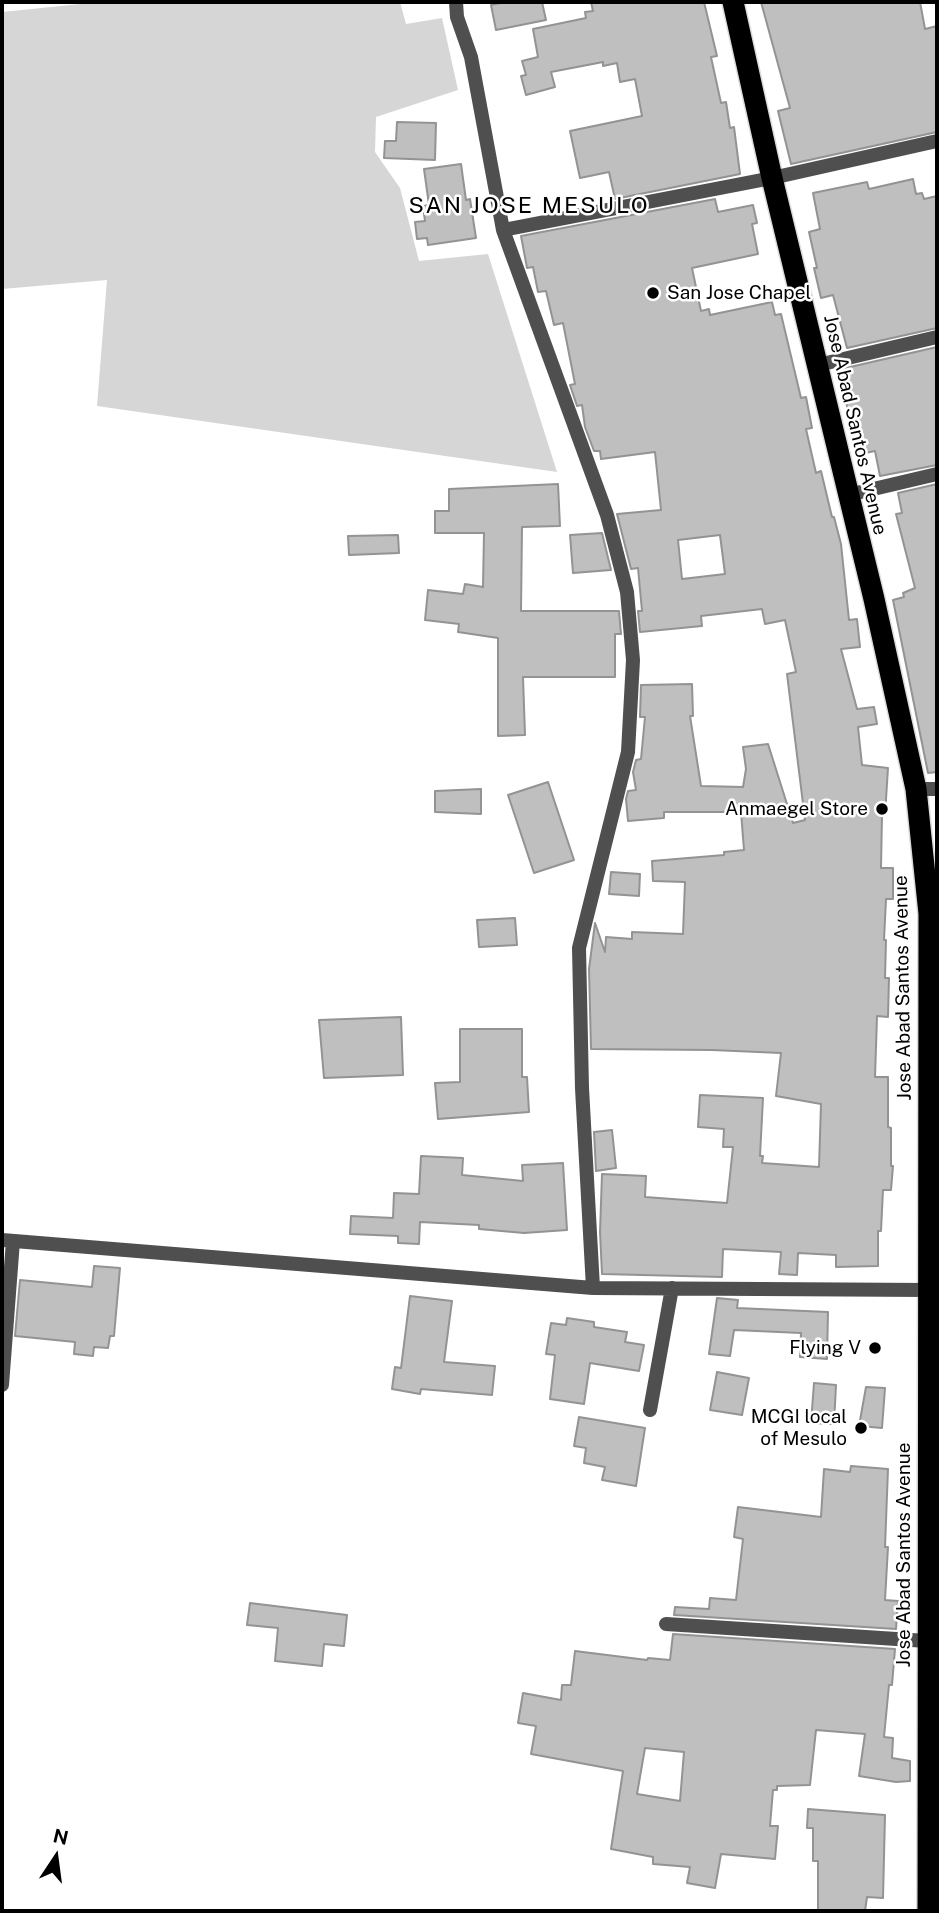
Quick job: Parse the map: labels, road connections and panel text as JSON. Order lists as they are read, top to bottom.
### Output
{
  "streets": {
    "highway": ["Jose Abad Santos Avenue"]
  },
  "districts": ["SAN JOSE MESULO"],
  "places": [
    "San Jose Chapel",
    "Anmaegel Store",
    "Flying V",
    "MCGI local of Mesulo"
  ],
  "north": "top"
}
